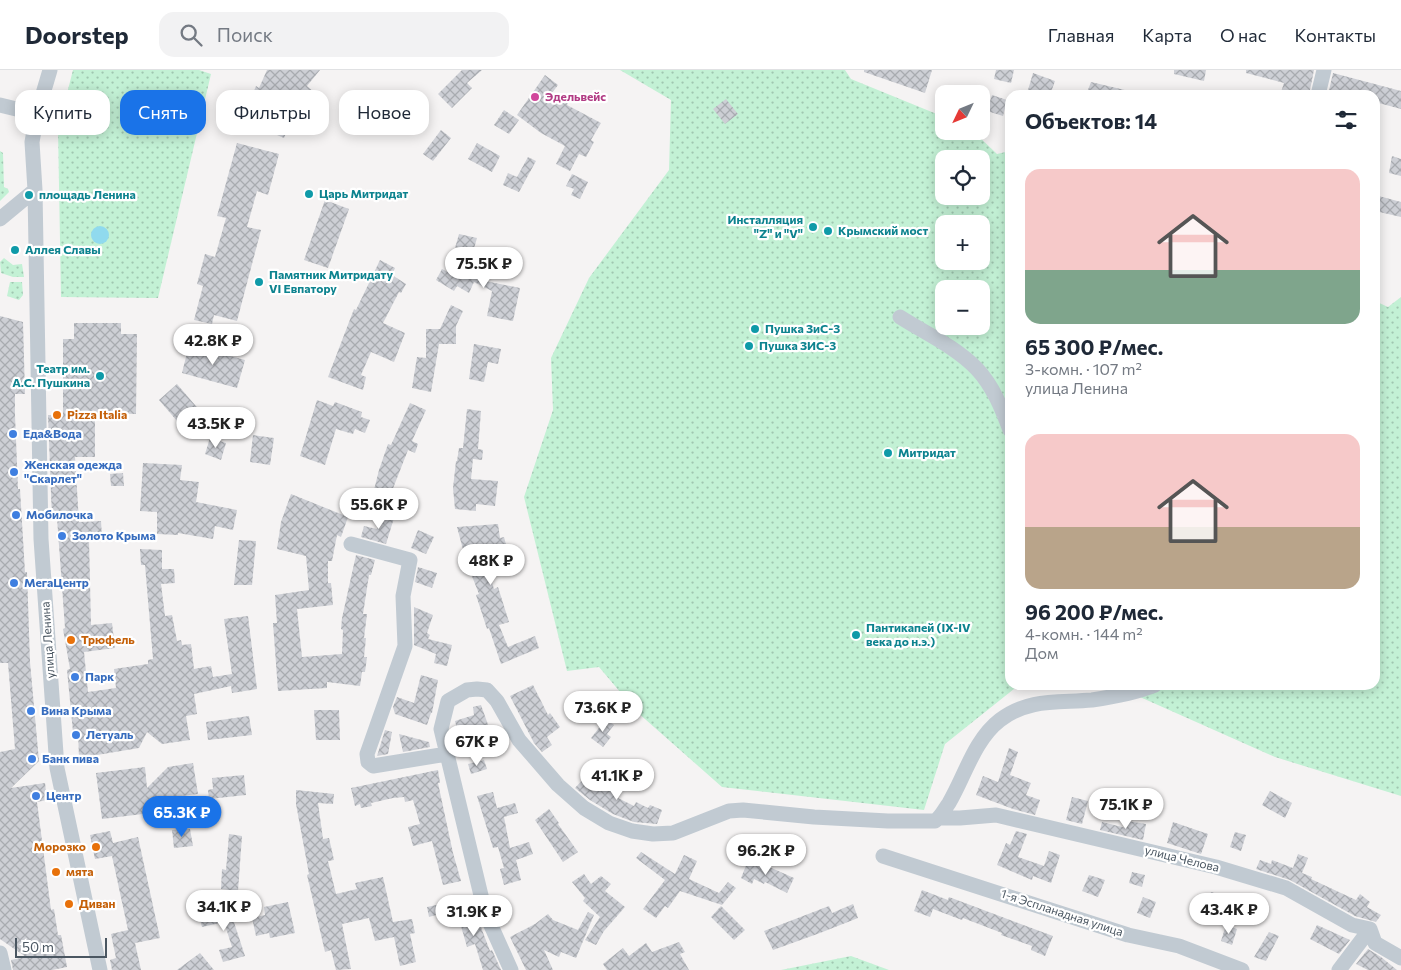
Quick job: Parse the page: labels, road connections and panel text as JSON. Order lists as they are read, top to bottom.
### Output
{
  "streets": {
    "street": ["улица Ленина", "улица Челова", "1-я Эспланадная улица"]
  },
  "places": [
    "Эдельвейс",
    "Царь Митридат",
    "площадь Ленина",
    "Инсталляция \"Z\" и \"V\"",
    "Крымский мост",
    "Аллея Славы",
    "Памятник Митридату VI Евпатору",
    "Пушка ЗиС-3",
    "Пушка ЗИС-3",
    "Театр им. А.С. Пушкина",
    "Pizza Italia",
    "Еда&Вода",
    "Митридат",
    "Женская одежда \"Скарлет\"",
    "Мобилочка",
    "Золото Крыма",
    "МегаЦентр",
    "Пантикапей (IX-IV века до н.э.)",
    "Трюфель",
    "Парк",
    "Вина Крыма",
    "Летуаль",
    "Банк пива",
    "Центр",
    "Морозко",
    "мята",
    "Диван"
  ],
  "scale_bar": "50 m",
  "north": "bottom left",
  "page": {
    "header": "Doorstep",
    "search": "Поиск",
    "nav": [
      "Главная",
      "Карта",
      "О нас",
      "Контакты"
    ],
    "map_buttons": ["+", "−"],
    "chip": [
      "Купить",
      "Снять",
      "Фильтры",
      "Новое"
    ],
    "heading": "Объектов: 14",
    "list": [
      {
        "name": "65 300 ₽/мес.",
        "note": "3-комн. · 107 m² · улица Ленина"
      },
      {
        "name": "96 200 ₽/мес.",
        "note": "4-комн. · 144 m² · Дом"
      }
    ],
    "price": [
      "75.5K ₽",
      "42.8K ₽",
      "43.5K ₽",
      "55.6K ₽",
      "48K ₽",
      "73.6K ₽",
      "67K ₽",
      "41.1K ₽",
      "75.1K ₽",
      "65.3K ₽",
      "96.2K ₽",
      "34.1K ₽",
      "43.4K ₽",
      "31.9K ₽"
    ],
    "scale": "50 m"
  }
}
